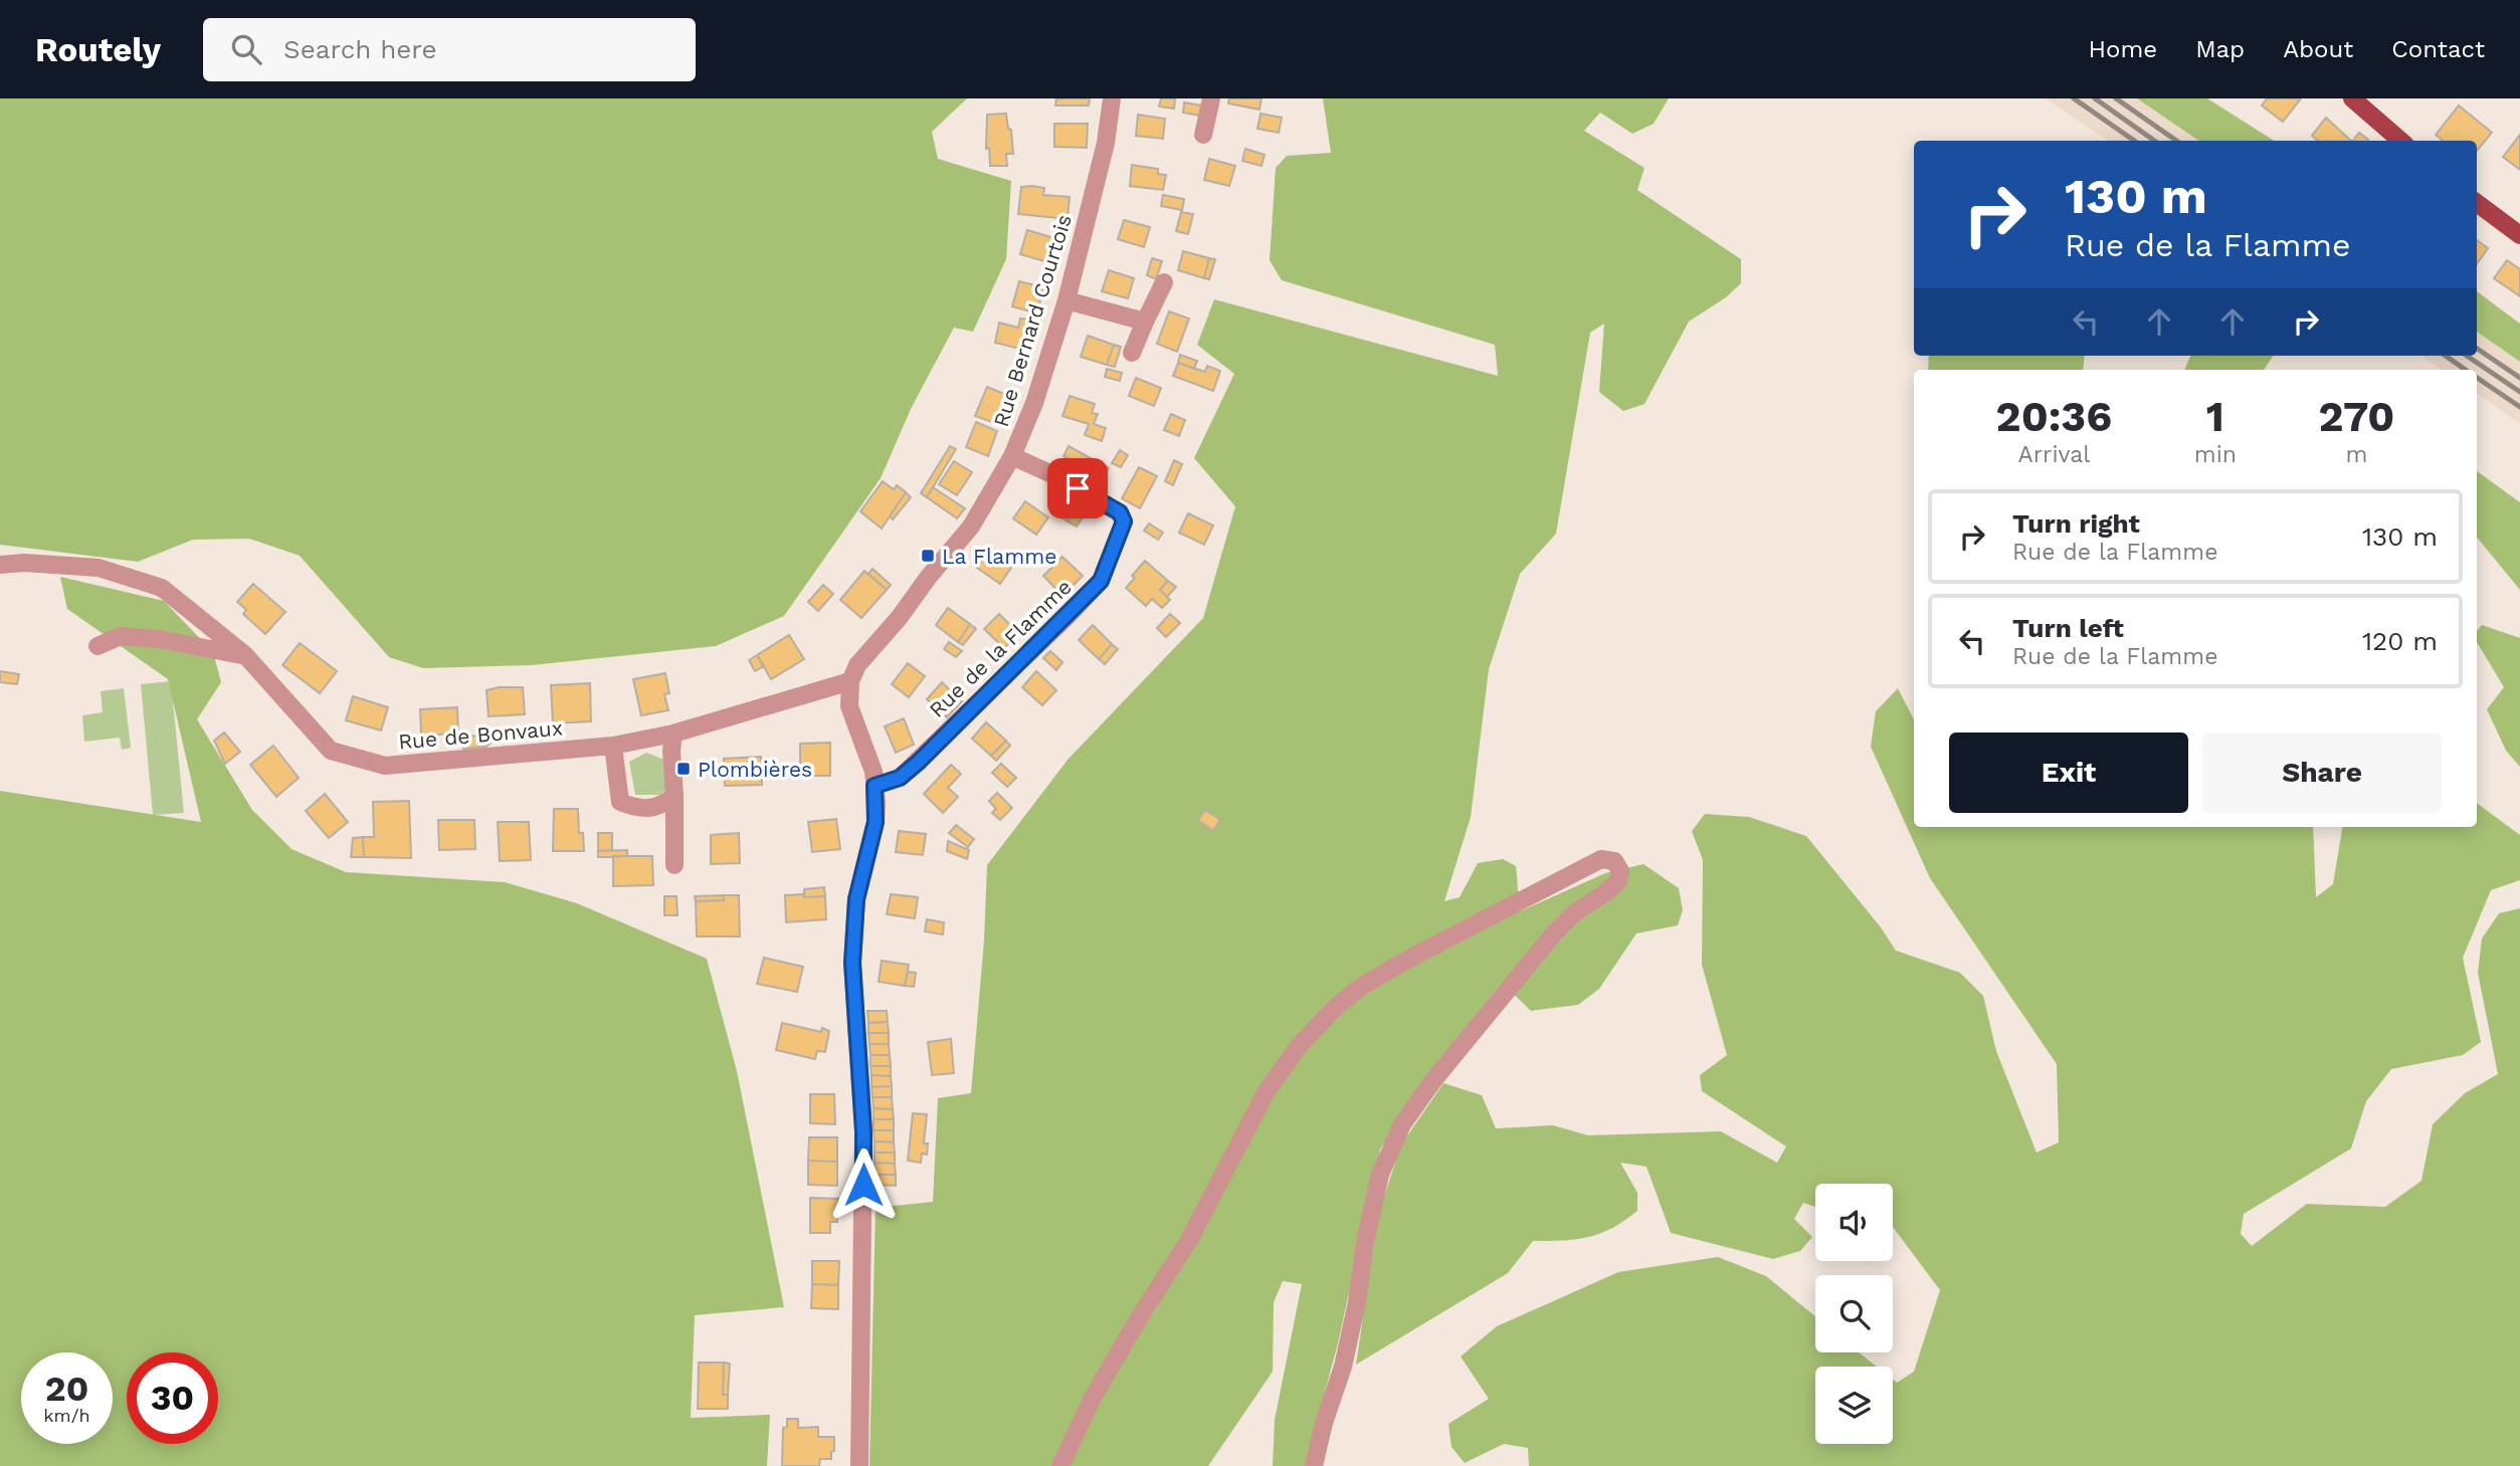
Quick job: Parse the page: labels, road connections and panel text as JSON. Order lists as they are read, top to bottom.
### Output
{
  "streets": {
    "street": ["Rue Bernard Courtois", "Rue de la Flamme", "Rue de Bonvaux"]
  },
  "crossings": [
    ["Rue Bernard Courtois", "Rue de la Flamme"],
    ["Rue Bernard Courtois", "Rue de Bonvaux"]
  ],
  "places": {
    "transit": ["La Flamme", "Plombières"]
  },
  "page": {
    "header": "Routely",
    "search": "Search here",
    "nav": [
      "Home",
      "Map",
      "About",
      "Contact"
    ],
    "turn": ["130 m", "Rue de la Flamme"],
    "eta": [
      "20:36",
      "Arrival",
      "1",
      "min",
      "270",
      "m"
    ],
    "list": [
      {
        "name": "Turn right",
        "note": "Rue de la Flamme",
        "value": "130 m"
      },
      {
        "name": "Turn left",
        "note": "Rue de la Flamme",
        "value": "120 m"
      }
    ],
    "buttons": ["Exit", "Share"],
    "speed": "20 km/h",
    "limit": "30"
  }
}
